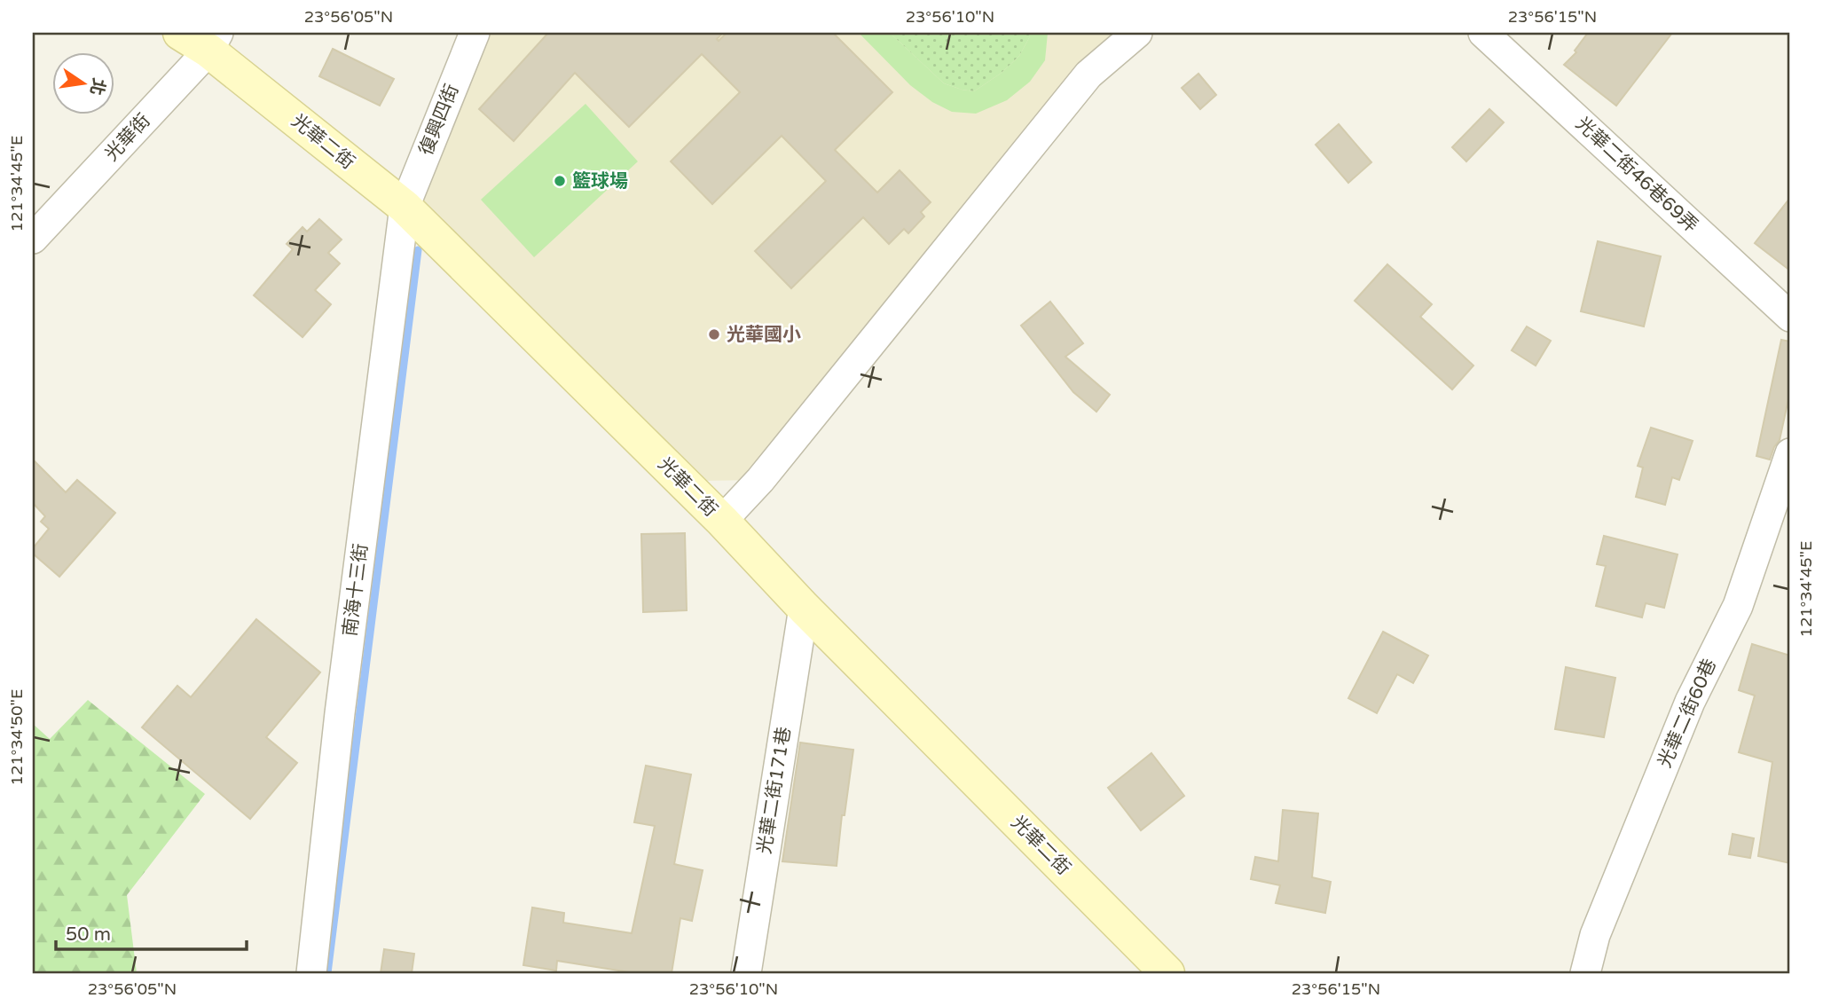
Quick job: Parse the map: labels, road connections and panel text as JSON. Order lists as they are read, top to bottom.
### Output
{
  "streets": {
    "street": [
      "復興四街",
      "光華街",
      "光華二街",
      "光華二街46巷69弄",
      "南海十三街",
      "光華二街60巷",
      "光華二街171巷"
    ]
  },
  "crossings": [
    ["復興四街", "光華二街"],
    ["復興四街", "南海十三街"],
    ["光華街", "光華二街"],
    ["光華二街", "南海十三街"],
    ["光華二街", "光華二街171巷"]
  ],
  "places": ["籃球場", "光華國小"],
  "scale_bar": "50 m",
  "north": "right",
  "coordinates": [
    "23°56'05\"N",
    "23°56'10\"N",
    "23°56'15\"N",
    "121°34'45\"E",
    "121°34'50\"E"
  ]
}
